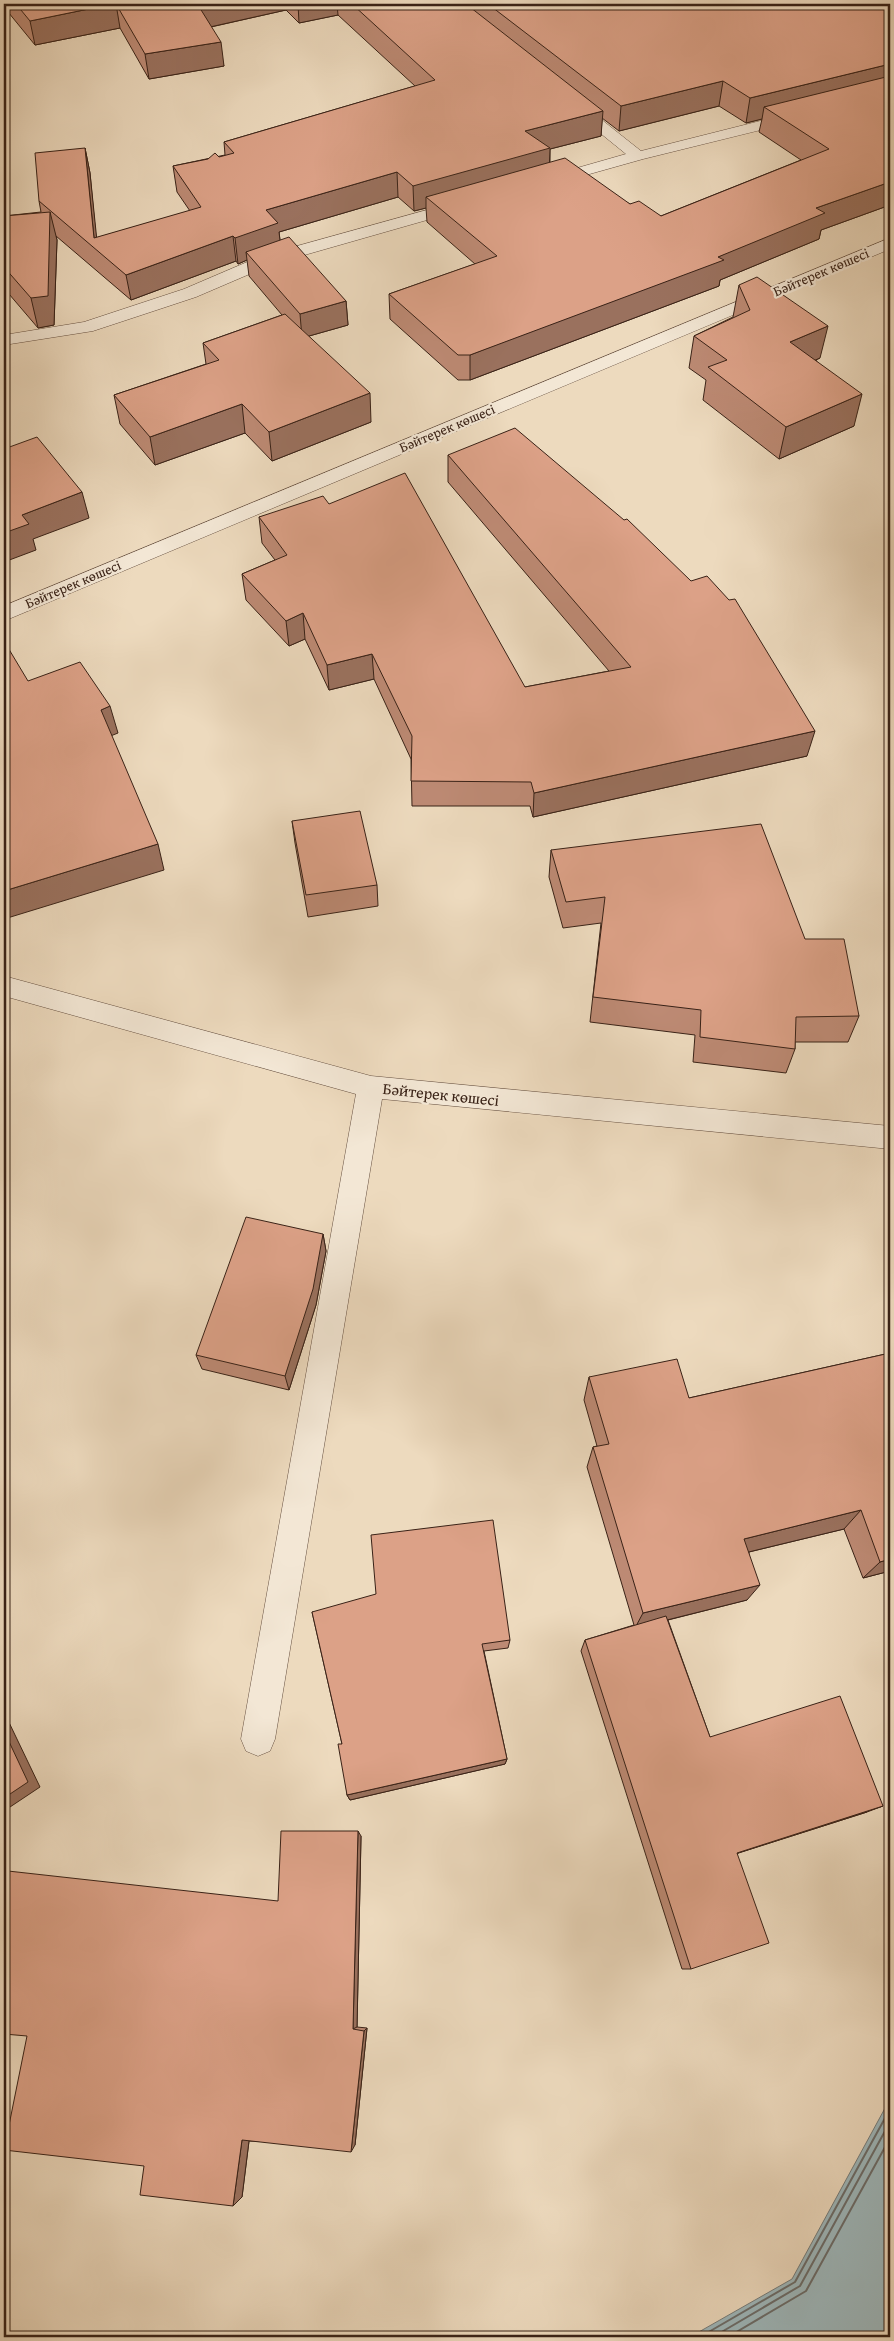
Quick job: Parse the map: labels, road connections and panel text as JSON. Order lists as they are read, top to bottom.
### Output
{
  "streets": {
    "street": ["Бәйтерек көшесі"]
  }
}
